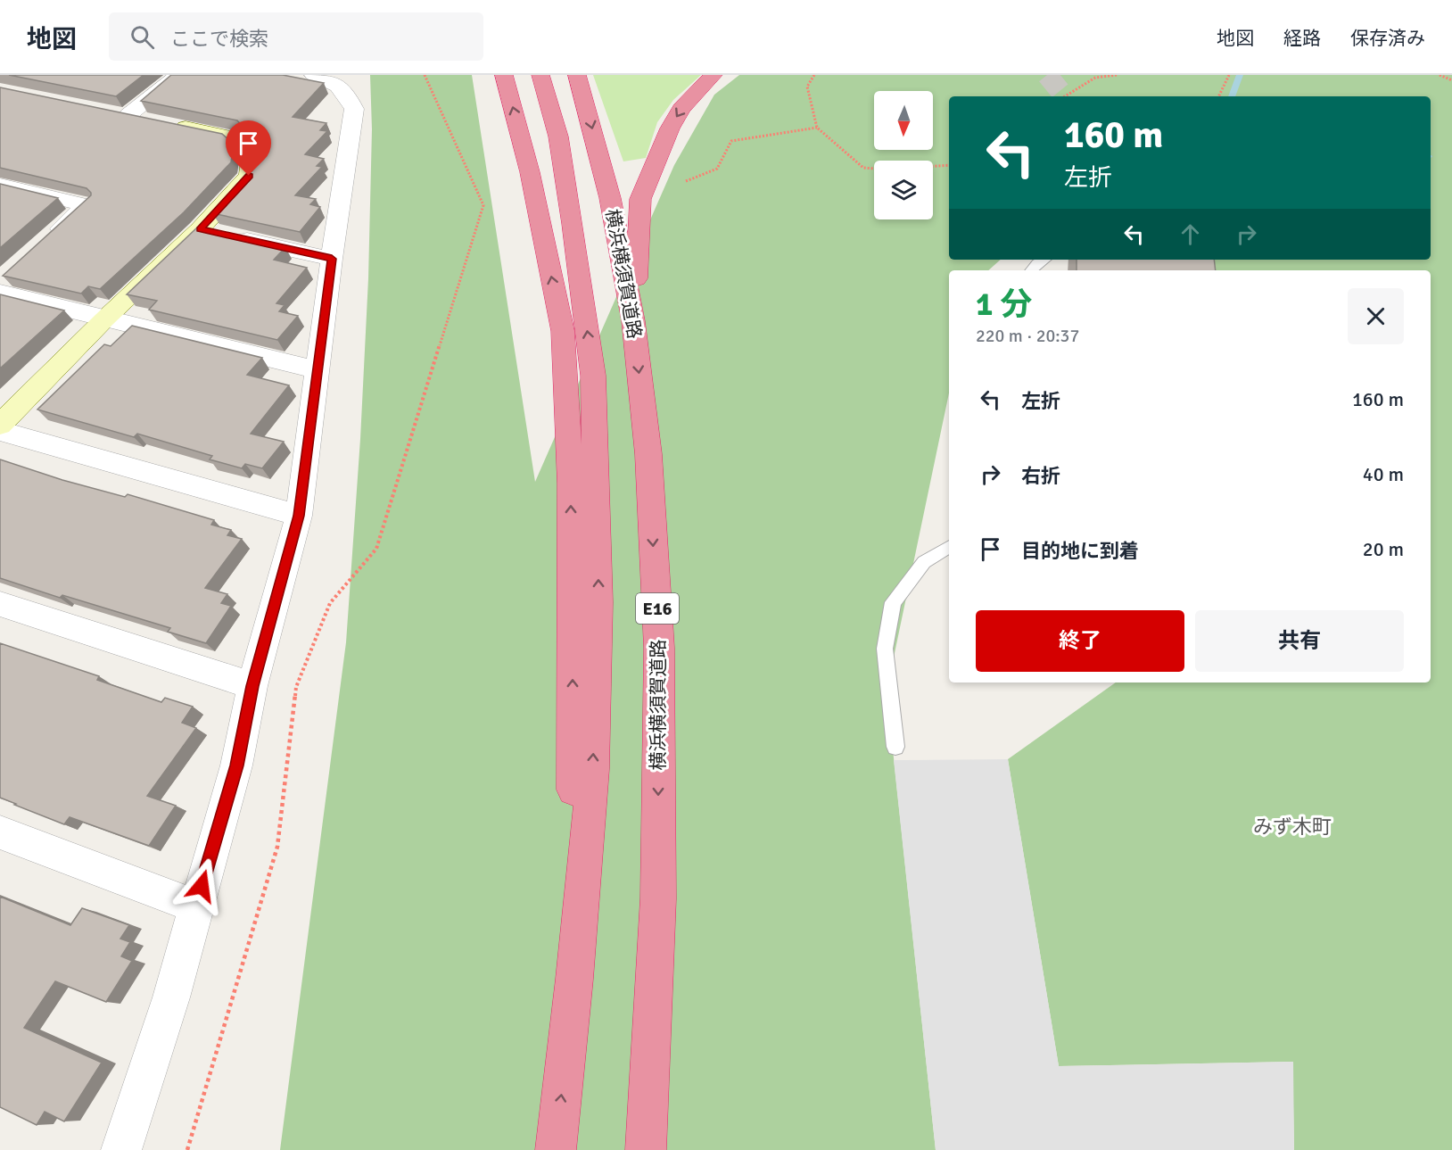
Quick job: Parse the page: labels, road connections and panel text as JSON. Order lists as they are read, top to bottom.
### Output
{
  "streets": {
    "highway": ["横浜横須賀道路", "E16"]
  },
  "districts": ["みず木町"],
  "north": "bottom",
  "page": {
    "header": "地図",
    "search": "ここで検索",
    "nav": ["地図", "経路", "保存済み"],
    "turn": ["160 m", "左折"],
    "heading": ["1 分", "220 m · 20:37"],
    "list": [
      {
        "name": "左折",
        "value": "160 m"
      },
      {
        "name": "右折",
        "value": "40 m"
      },
      {
        "name": "目的地に到着",
        "value": "20 m"
      }
    ],
    "buttons": ["終了", "共有"]
  }
}
